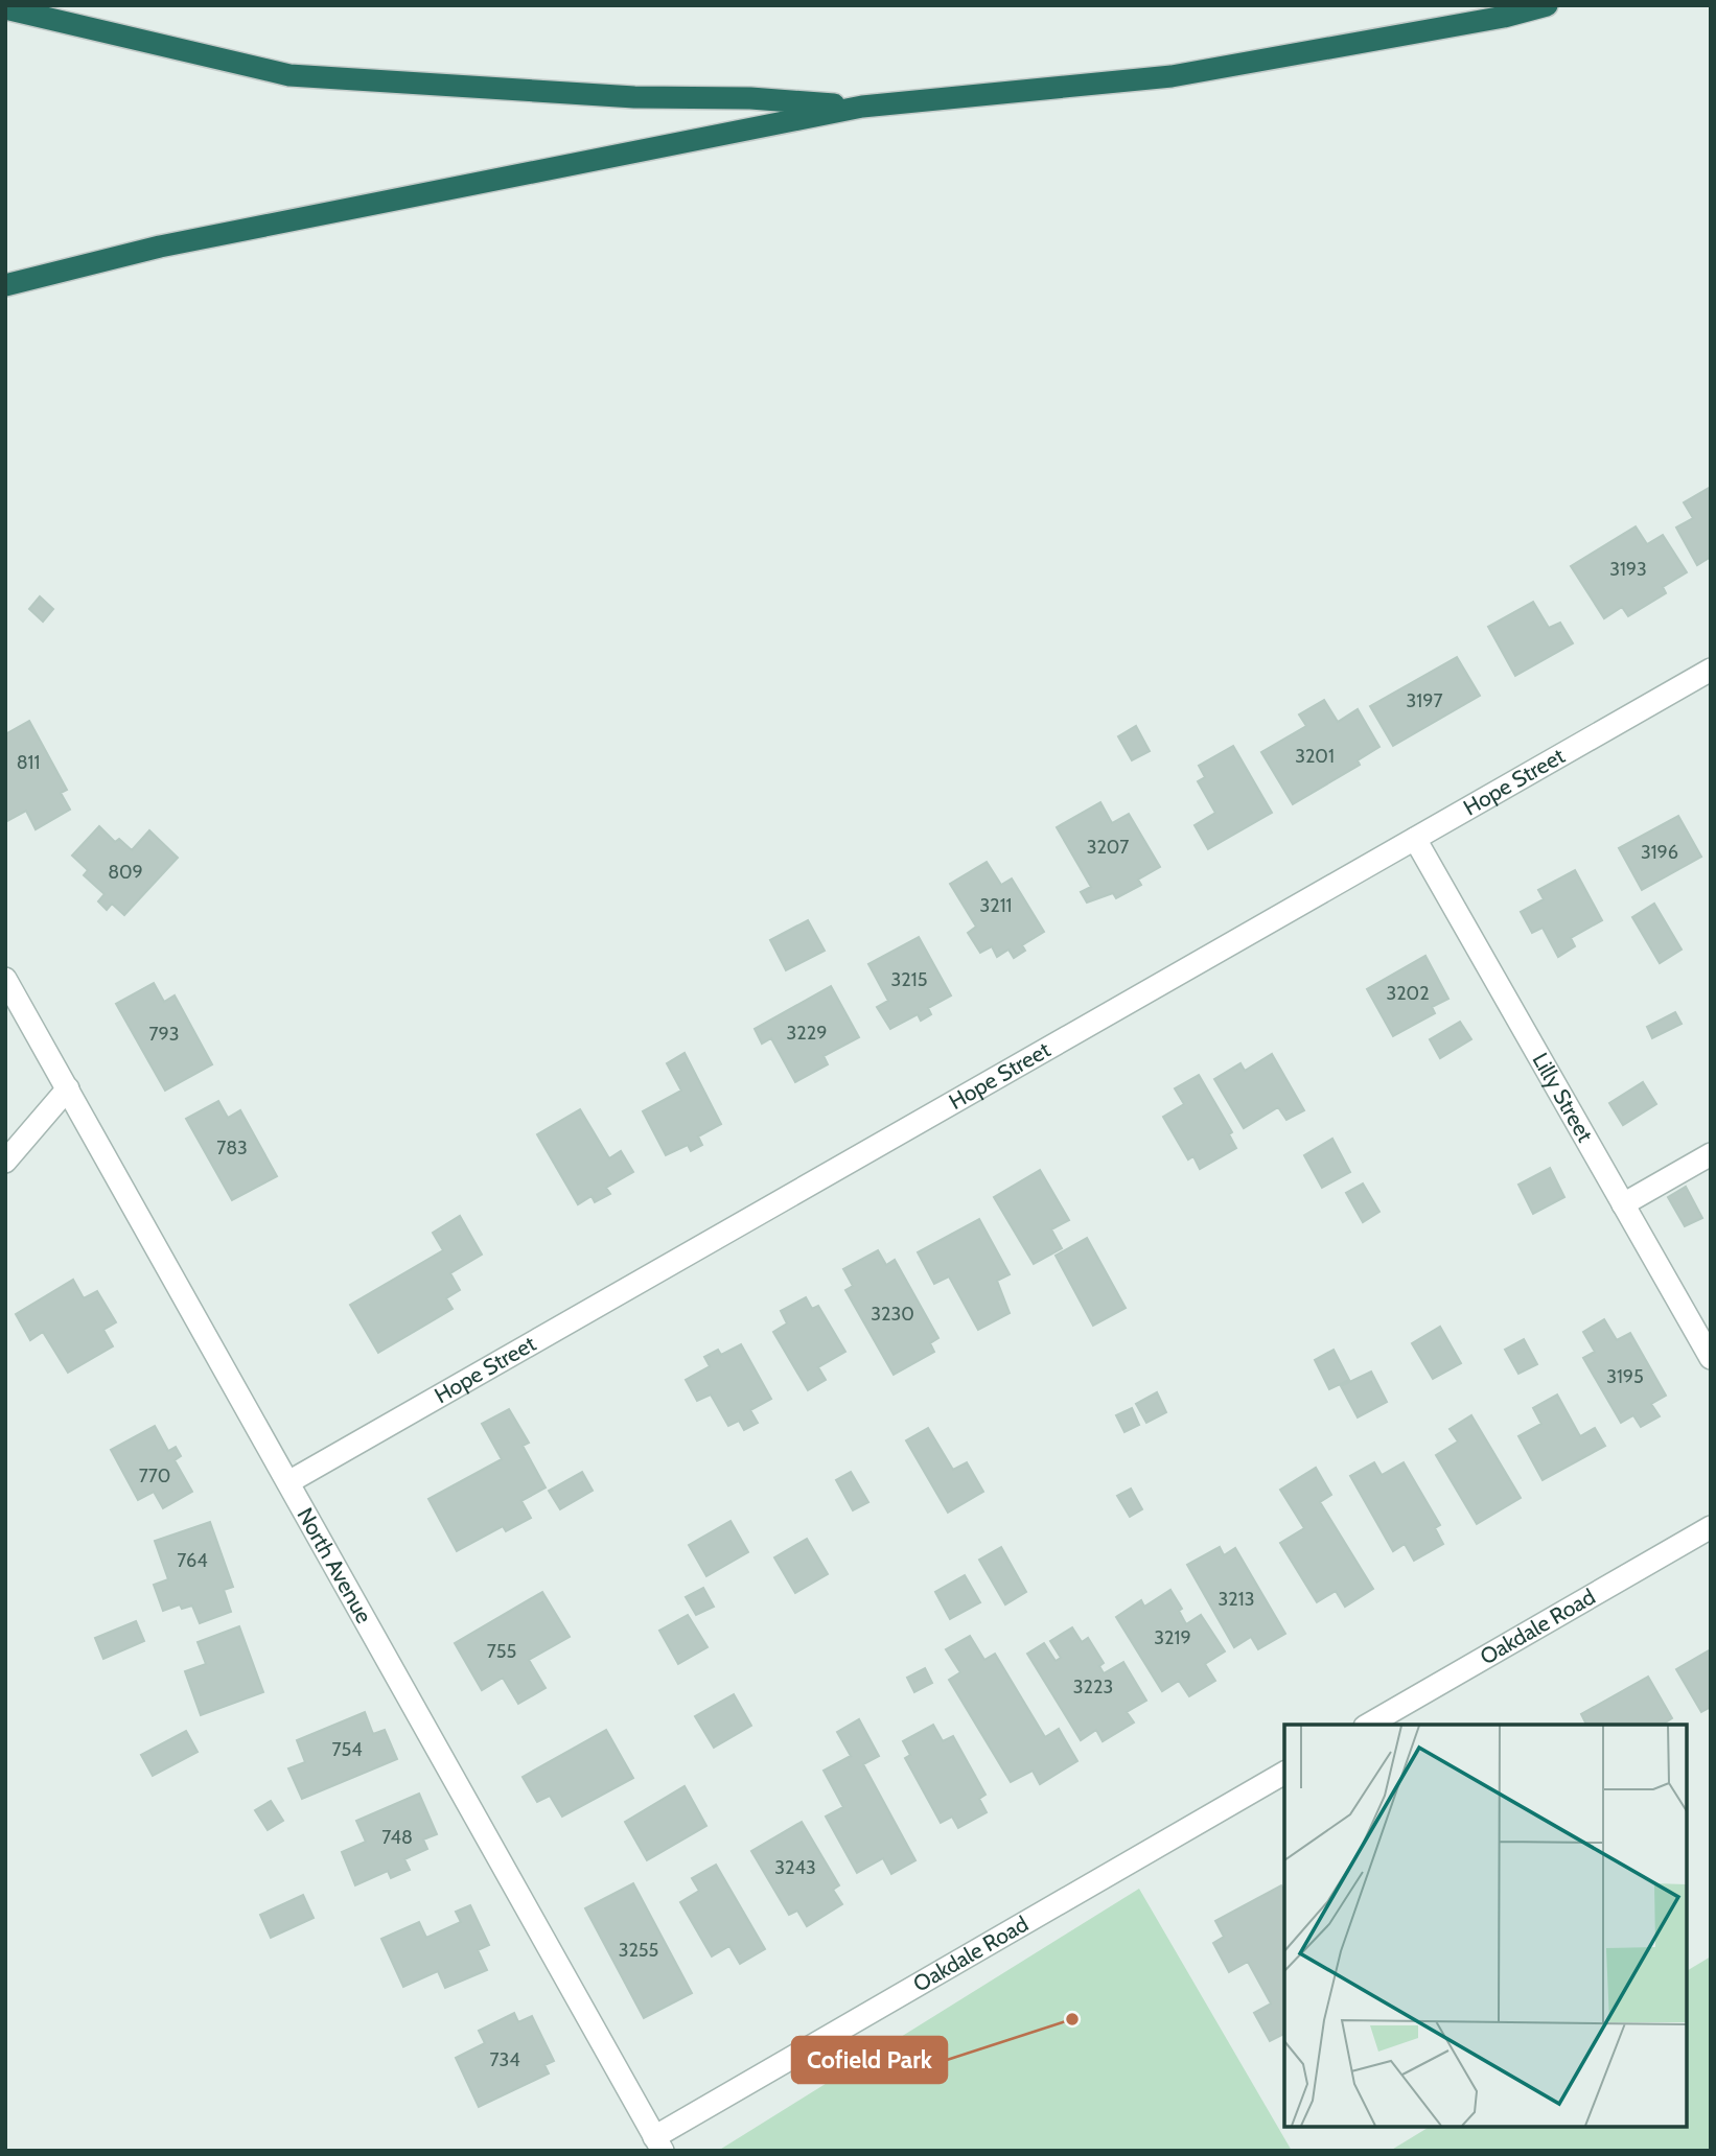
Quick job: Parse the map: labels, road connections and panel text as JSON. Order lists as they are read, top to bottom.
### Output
{
  "streets": {
    "street": [
      "Hope Street",
      "Lilly Street",
      "North Avenue",
      "Oakdale Road"
    ]
  },
  "crossings": [
    ["Hope Street", "Lilly Street"],
    ["Hope Street", "North Avenue"],
    ["North Avenue", "Oakdale Road"]
  ],
  "places": ["Cofield Park"],
  "house_numbers": [
    "3193",
    "3197",
    "3201",
    "811",
    "3207",
    "3196",
    "809",
    "3211",
    "3215",
    "3202",
    "3229",
    "793",
    "783",
    "3230",
    "3195",
    "770",
    "764",
    "3213",
    "3219",
    "755",
    "3223",
    "754",
    "748",
    "3243",
    "3255",
    "734"
  ]
}
